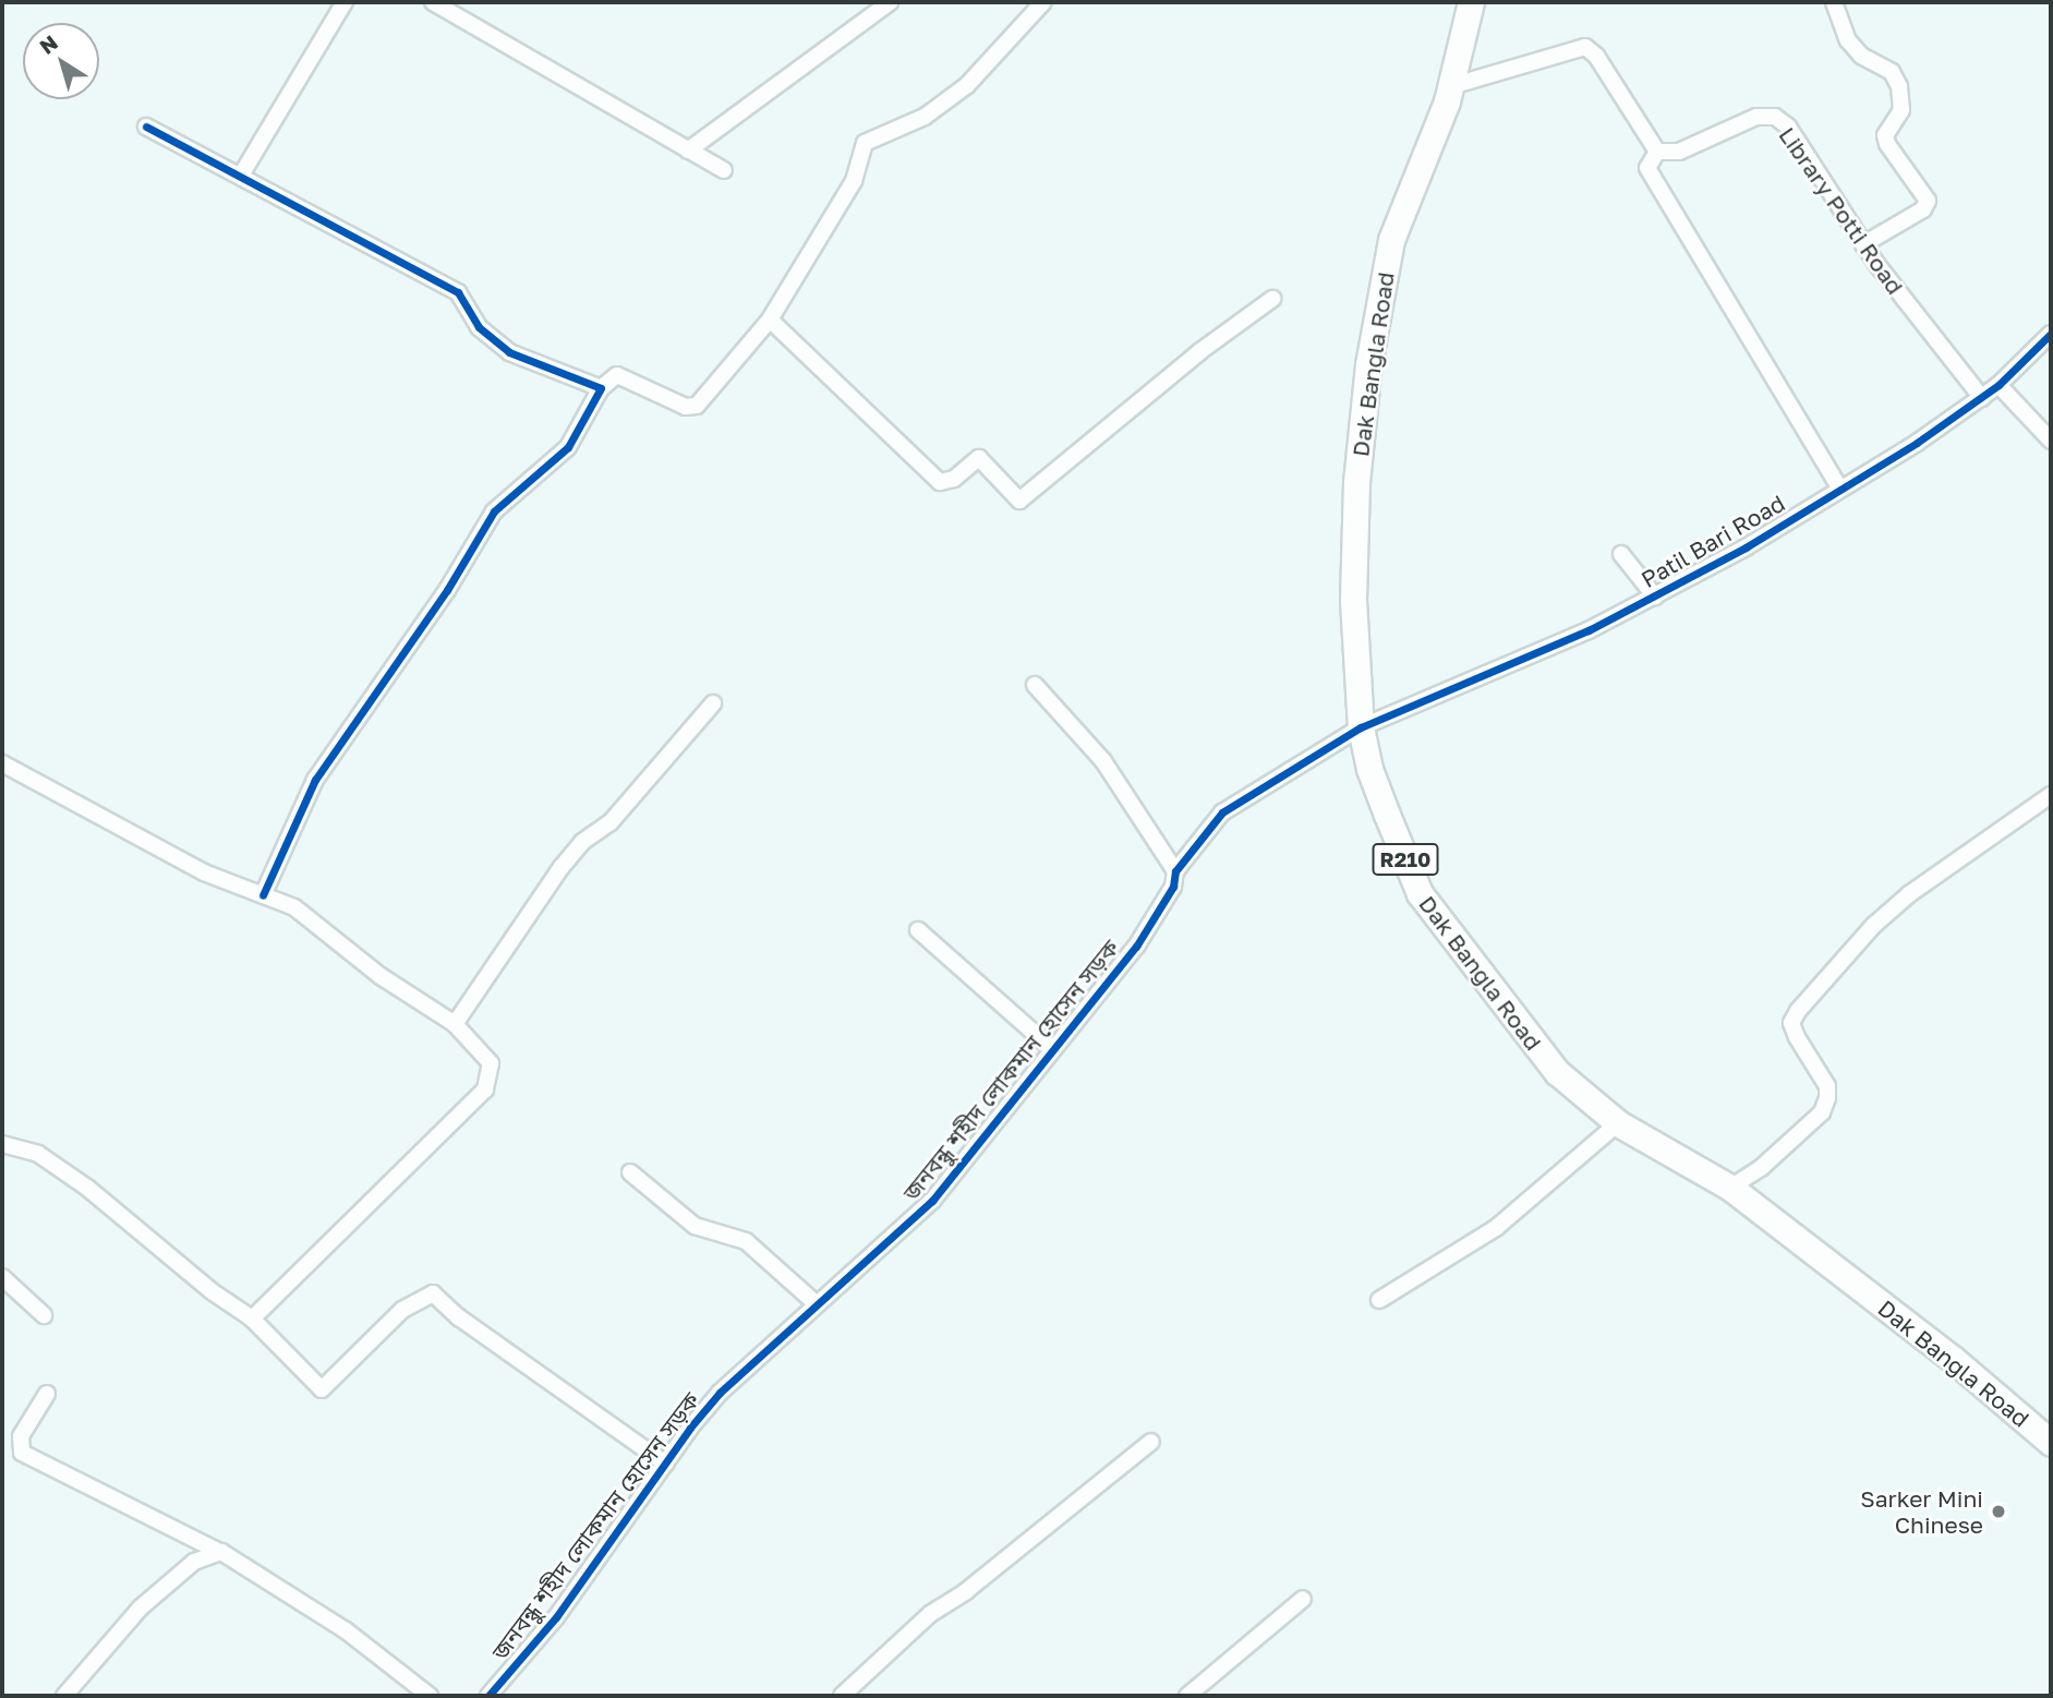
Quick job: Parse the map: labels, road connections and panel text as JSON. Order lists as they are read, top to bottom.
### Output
{
  "streets": {
    "main road": ["Dak Bangla Road", "R210"],
    "street": ["Library Potti Road", "Patil Bari Road", "জনবন্ধু শহীদ লোকমান হোসেন সড়ক"]
  },
  "crossings": [
    ["Library Potti Road", "Patil Bari Road"],
    ["Dak Bangla Road", "Patil Bari Road"],
    ["Dak Bangla Road", "জনবন্ধু শহীদ লোকমান হোসেন সড়ক"],
    ["Patil Bari Road", "জনবন্ধু শহীদ লোকমান হোসেন সড়ক"]
  ],
  "places": ["Sarker Mini Chinese"],
  "north": "top left"
}
